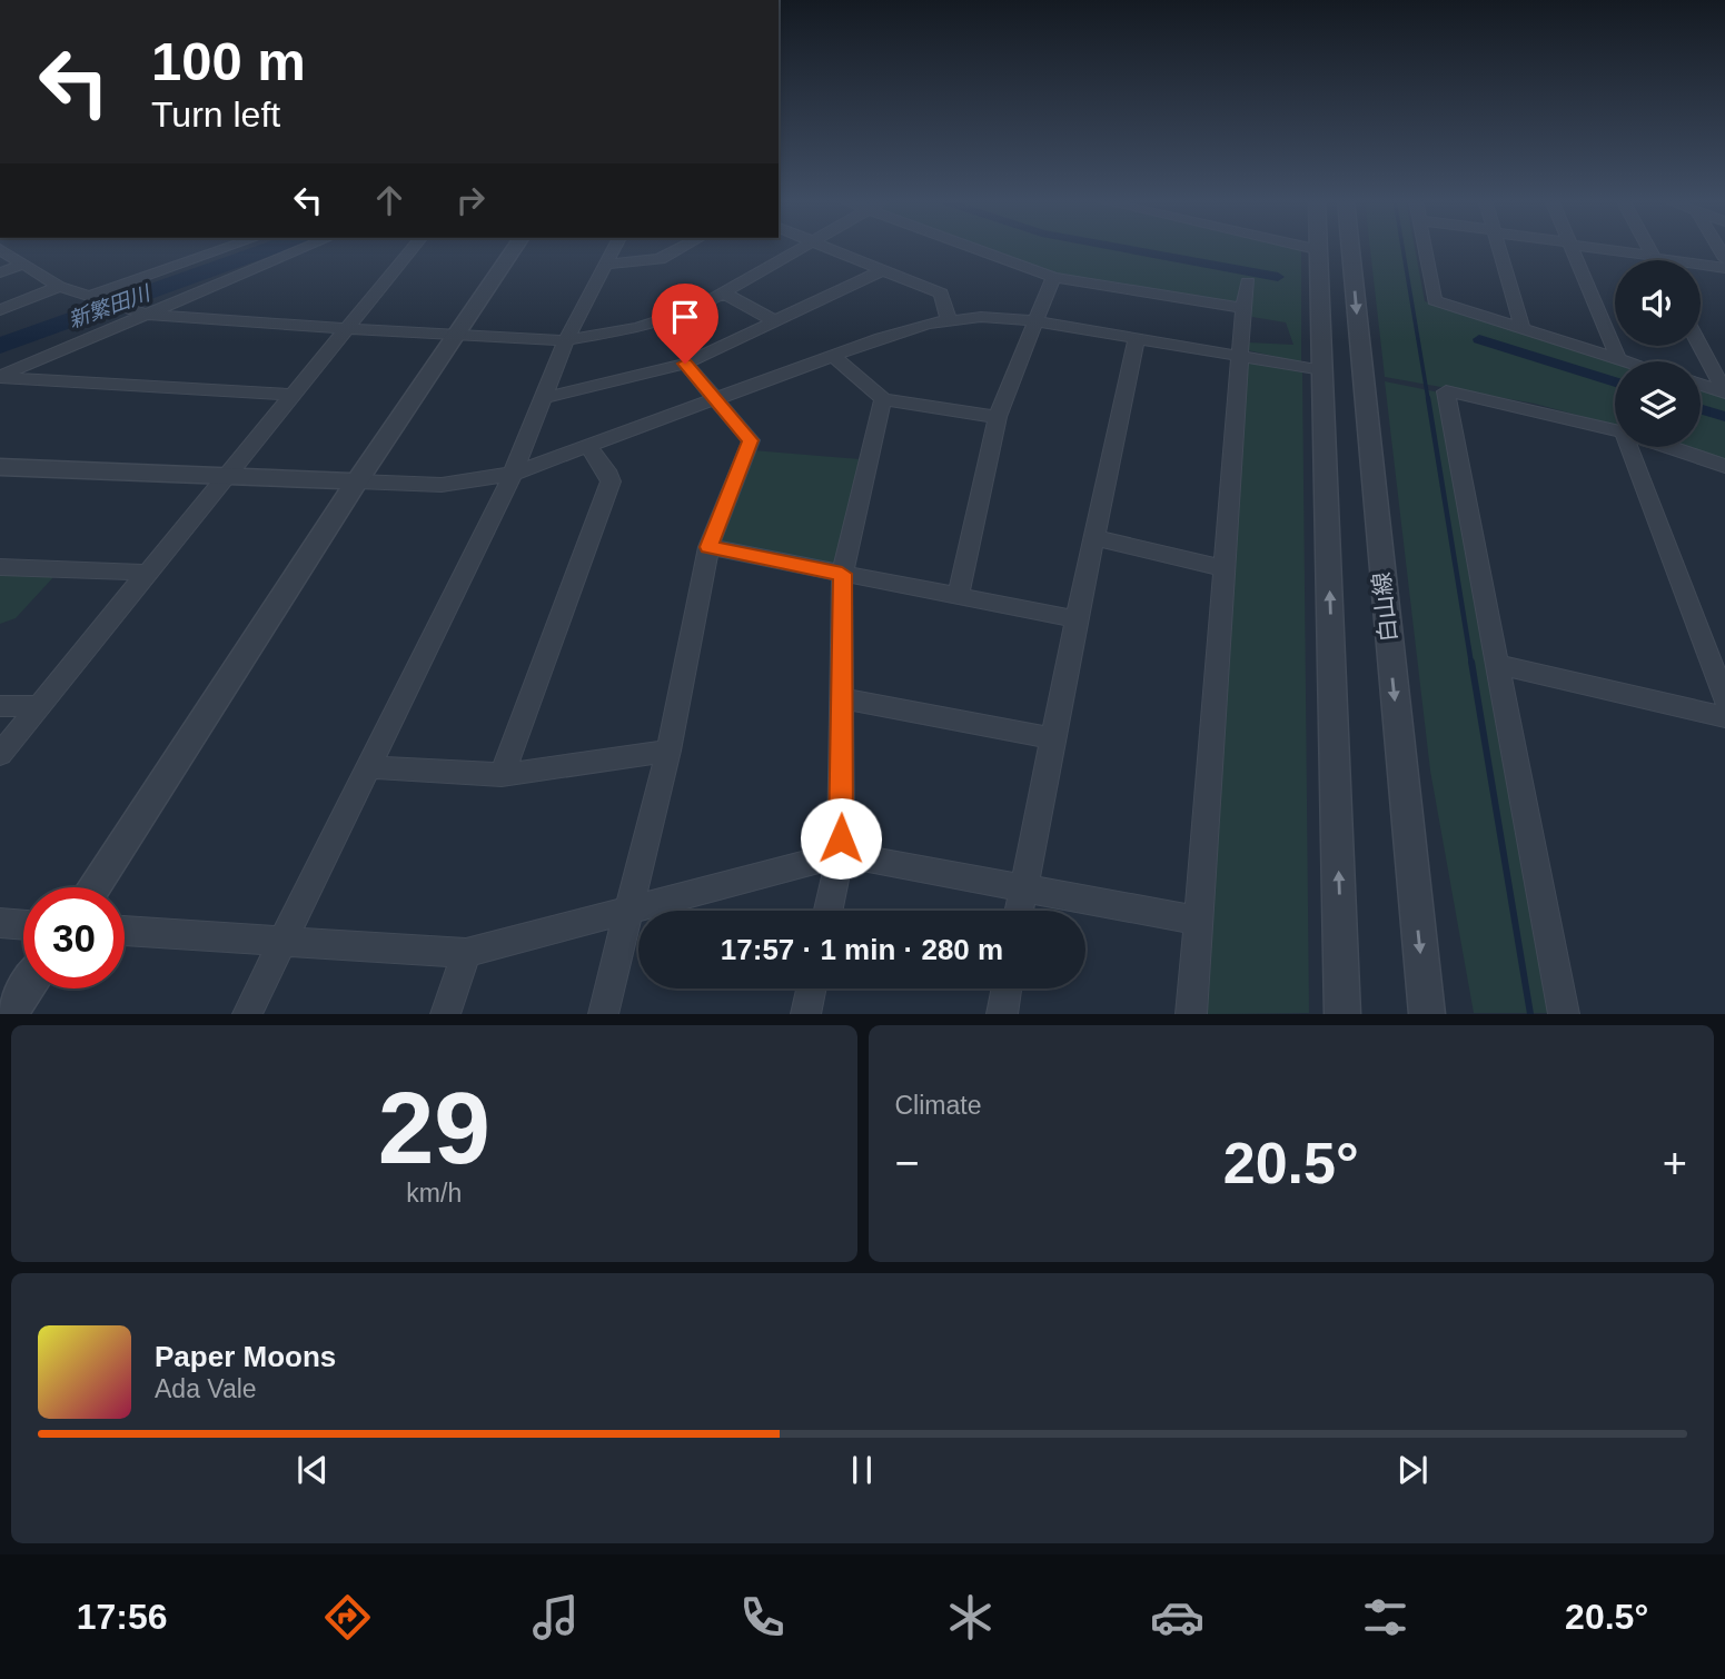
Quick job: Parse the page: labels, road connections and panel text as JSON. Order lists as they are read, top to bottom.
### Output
{
  "streets": {
    "street": ["白山線"]
  },
  "water": ["新繁田川"],
  "page": {
    "turn": ["100 m", "Turn left"],
    "limit": "30",
    "trip": "17:57 · 1 min · 280 m",
    "tile": [
      ["29", "km/h"],
      "Climate"
    ],
    "heat": ["−", "20.5°", "+"],
    "song": ["Paper Moons", "Ada Vale"],
    "tabs": ["17:56", "20.5°"]
  }
}
